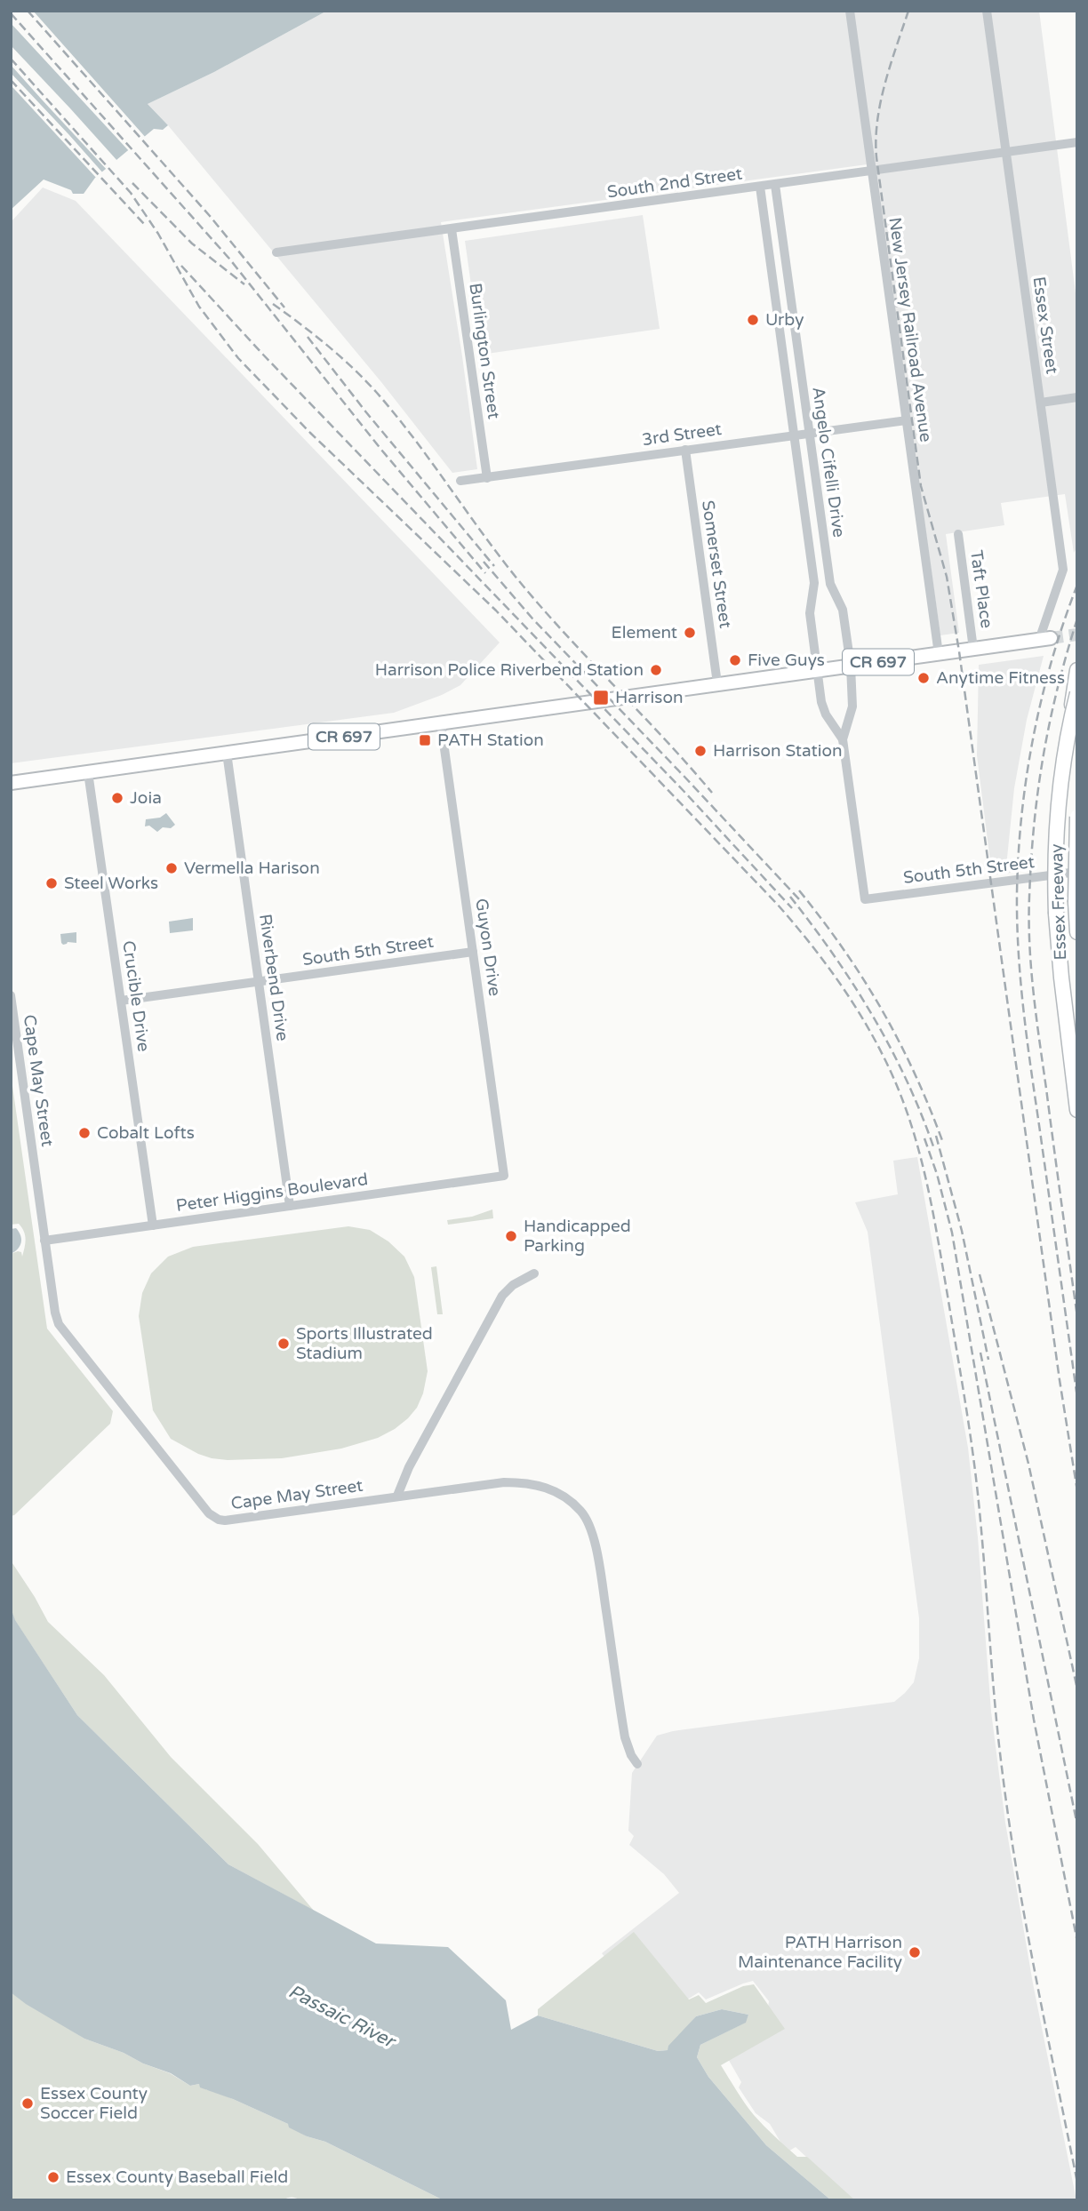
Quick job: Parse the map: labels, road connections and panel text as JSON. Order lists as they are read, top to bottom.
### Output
{
  "streets": {
    "highway": ["Essex Freeway"],
    "main road": ["CR 697"],
    "street": [
      "South 2nd Street",
      "Essex Street",
      "New Jersey Railroad Avenue",
      "Burlington Street",
      "3rd Street",
      "Angelo Cifelli Drive",
      "Somerset Street",
      "Taft Place",
      "South 5th Street",
      "Guyon Drive",
      "Riverbend Drive",
      "Crucible Drive",
      "Cape May Street",
      "Peter Higgins Boulevard"
    ]
  },
  "crossings": [
    ["South 2nd Street", "Essex Street"],
    ["South 2nd Street", "New Jersey Railroad Avenue"],
    ["South 2nd Street", "Burlington Street"],
    ["South 2nd Street", "Angelo Cifelli Drive"],
    ["Essex Street", "CR 697"],
    ["New Jersey Railroad Avenue", "3rd Street"],
    ["New Jersey Railroad Avenue", "CR 697"],
    ["Burlington Street", "3rd Street"],
    ["3rd Street", "Angelo Cifelli Drive"],
    ["3rd Street", "Somerset Street"],
    ["Angelo Cifelli Drive", "CR 697"],
    ["Angelo Cifelli Drive", "South 5th Street"],
    ["Somerset Street", "CR 697"],
    ["Taft Place", "CR 697"],
    ["CR 697", "Guyon Drive"],
    ["CR 697", "Riverbend Drive"],
    ["CR 697", "Crucible Drive"],
    ["South 5th Street", "Guyon Drive"],
    ["South 5th Street", "Riverbend Drive"],
    ["South 5th Street", "Crucible Drive"],
    ["Guyon Drive", "Peter Higgins Boulevard"],
    ["Riverbend Drive", "Peter Higgins Boulevard"],
    ["Crucible Drive", "Peter Higgins Boulevard"],
    ["Cape May Street", "Peter Higgins Boulevard"]
  ],
  "water": ["Passaic River"],
  "places": {
    "other": [
      "Urby",
      "Element",
      "Five Guys",
      "Harrison Police Riverbend Station",
      "Anytime Fitness",
      "Harrison Station",
      "Joia",
      "Vermella Harison",
      "Steel Works",
      "Cobalt Lofts",
      "Handicapped Parking",
      "Sports Illustrated Stadium",
      "PATH Harrison Maintenance Facility",
      "Essex County Soccer Field",
      "Essex County Baseball Field"
    ],
    "transit": ["Harrison", "PATH Station"]
  }
}
